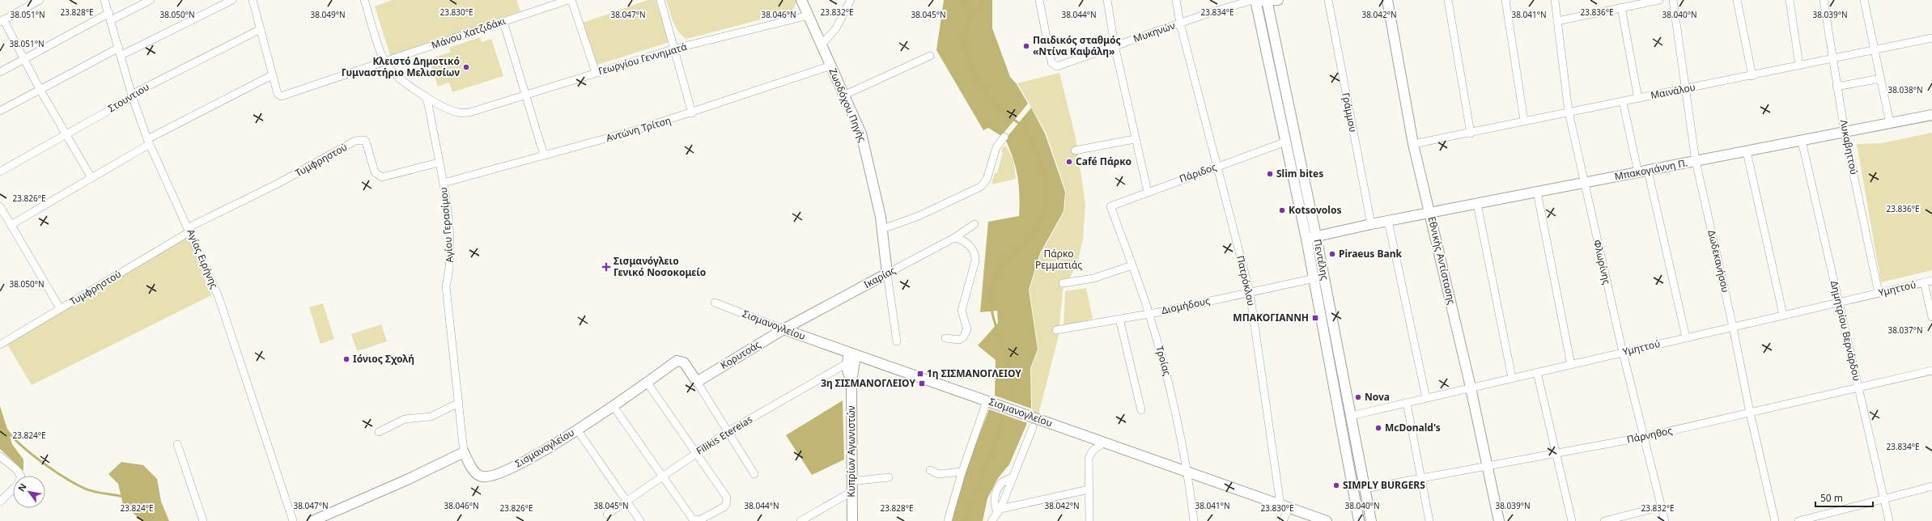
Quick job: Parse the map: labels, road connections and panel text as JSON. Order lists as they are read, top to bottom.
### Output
{
  "streets": {
    "street": [
      "Μυκηνών",
      "Μάνου Χατζιδάκι",
      "Γεωργίου Γεννηματά",
      "Μαινάλου",
      "Στουντιου",
      "Ζωοδόχου Πηγής",
      "Γράμμου",
      "Αντώνη Τρίτση",
      "Λυκαβηττού",
      "Τυμφρηστού",
      "Μπακογιάννη Π.",
      "Πάριδος",
      "Αγίου Γερασίμου",
      "Αγίας Ειρήνης",
      "Πεντέλης",
      "Εθνικής Αντίστασης",
      "Δωδεκανήσου",
      "Φλωρίνης",
      "Ικαρίας",
      "Πατρόκλου",
      "Υμηττού",
      "Διομήδους",
      "Σισμανογλείου",
      "Δημητρίου Βερνάρδου",
      "Κορυτσάς",
      "Τροίας",
      "Filikis Etereias",
      "Πάρνηθος",
      "Κυπρίων Αγωνιστών"
    ]
  },
  "crossings": [
    ["Μυκηνών", "Πατρόκλου"],
    ["Μάνου Χατζιδάκι", "Γεωργίου Γεννηματά"],
    ["Γεωργίου Γεννηματά", "Ζωοδόχου Πηγής"],
    ["Γεωργίου Γεννηματά", "Αγίου Γερασίμου"],
    ["Μαινάλου", "Λυκαβηττού"],
    ["Μαινάλου", "Εθνικής Αντίστασης"],
    ["Μαινάλου", "Δωδεκανήσου"],
    ["Μαινάλου", "Φλωρίνης"],
    ["Στουντιου", "Αγίας Ειρήνης"],
    ["Ζωοδόχου Πηγής", "Αντώνη Τρίτση"],
    ["Ζωοδόχου Πηγής", "Ικαρίας"],
    ["Γράμμου", "Μπακογιάννη Π."],
    ["Αντώνη Τρίτση", "Αγίου Γερασίμου"],
    ["Λυκαβηττού", "Μπακογιάννη Π."],
    ["Λυκαβηττού", "Υμηττού"],
    ["Τυμφρηστού", "Αγίου Γερασίμου"],
    ["Τυμφρηστού", "Αγίας Ειρήνης"],
    ["Μπακογιάννη Π.", "Πεντέλης"],
    ["Μπακογιάννη Π.", "Εθνικής Αντίστασης"],
    ["Μπακογιάννη Π.", "Δωδεκανήσου"],
    ["Μπακογιάννη Π.", "Φλωρίνης"],
    ["Μπακογιάννη Π.", "Δημητρίου Βερνάρδου"],
    ["Πάριδος", "Πεντέλης"],
    ["Πάριδος", "Πατρόκλου"],
    ["Πάριδος", "Τροίας"],
    ["Αγίου Γερασίμου", "Σισμανογλείου"],
    ["Πεντέλης", "Υμηττού"],
    ["Πεντέλης", "Διομήδους"],
    ["Πεντέλης", "Πάρνηθος"],
    ["Εθνικής Αντίστασης", "Υμηττού"],
    ["Εθνικής Αντίστασης", "Πάρνηθος"],
    ["Δωδεκανήσου", "Υμηττού"],
    ["Δωδεκανήσου", "Πάρνηθος"],
    ["Φλωρίνης", "Υμηττού"],
    ["Φλωρίνης", "Πάρνηθος"],
    ["Ικαρίας", "Σισμανογλείου"],
    ["Ικαρίας", "Κορυτσάς"],
    ["Πατρόκλου", "Διομήδους"],
    ["Πατρόκλου", "Σισμανογλείου"],
    ["Υμηττού", "Δημητρίου Βερνάρδου"],
    ["Διομήδους", "Τροίας"],
    ["Σισμανογλείου", "Κορυτσάς"],
    ["Σισμανογλείου", "Τροίας"],
    ["Σισμανογλείου", "Κυπρίων Αγωνιστών"],
    ["Δημητρίου Βερνάρδου", "Πάρνηθος"],
    ["Filikis Etereias", "Κυπρίων Αγωνιστών"]
  ],
  "parks": ["Πάρκο Ρεμματιάς"],
  "places": {
    "other": [
      "Παιδικός σταθμός «Ντίνα Καψάλη»",
      "Κλειστό Δημοτικό Γυμναστήριο Μελισσίων",
      "Café Πάρκο",
      "Slim bites",
      "Kotsovolos",
      "Piraeus Bank",
      "Ιόνιος Σχολή",
      "Nova",
      "McDonald's",
      "SIMPLY BURGERS"
    ],
    "health": ["Σισμανόγλειο Γενικό Νοσοκομείο"],
    "transit": ["ΜΠΑΚΟΓΙΑΝΝΗ", "1η ΣΙΣΜΑΝΟΓΛΕΙΟΥ", "3η ΣΙΣΜΑΝΟΓΛΕΙΟΥ"]
  },
  "scale_bar": "50 m",
  "north": "top left",
  "coordinates": [
    "23.834°E",
    "23.828°E",
    "23.830°E",
    "23.832°E",
    "23.836°E",
    "38.051°N",
    "38.050°N",
    "38.049°N",
    "38.047°N",
    "38.046°N",
    "38.045°N",
    "38.044°N",
    "38.042°N",
    "38.041°N",
    "38.040°N",
    "38.039°N",
    "38.038°N",
    "23.826°E",
    "38.037°N",
    "23.824°E"
  ]
}
